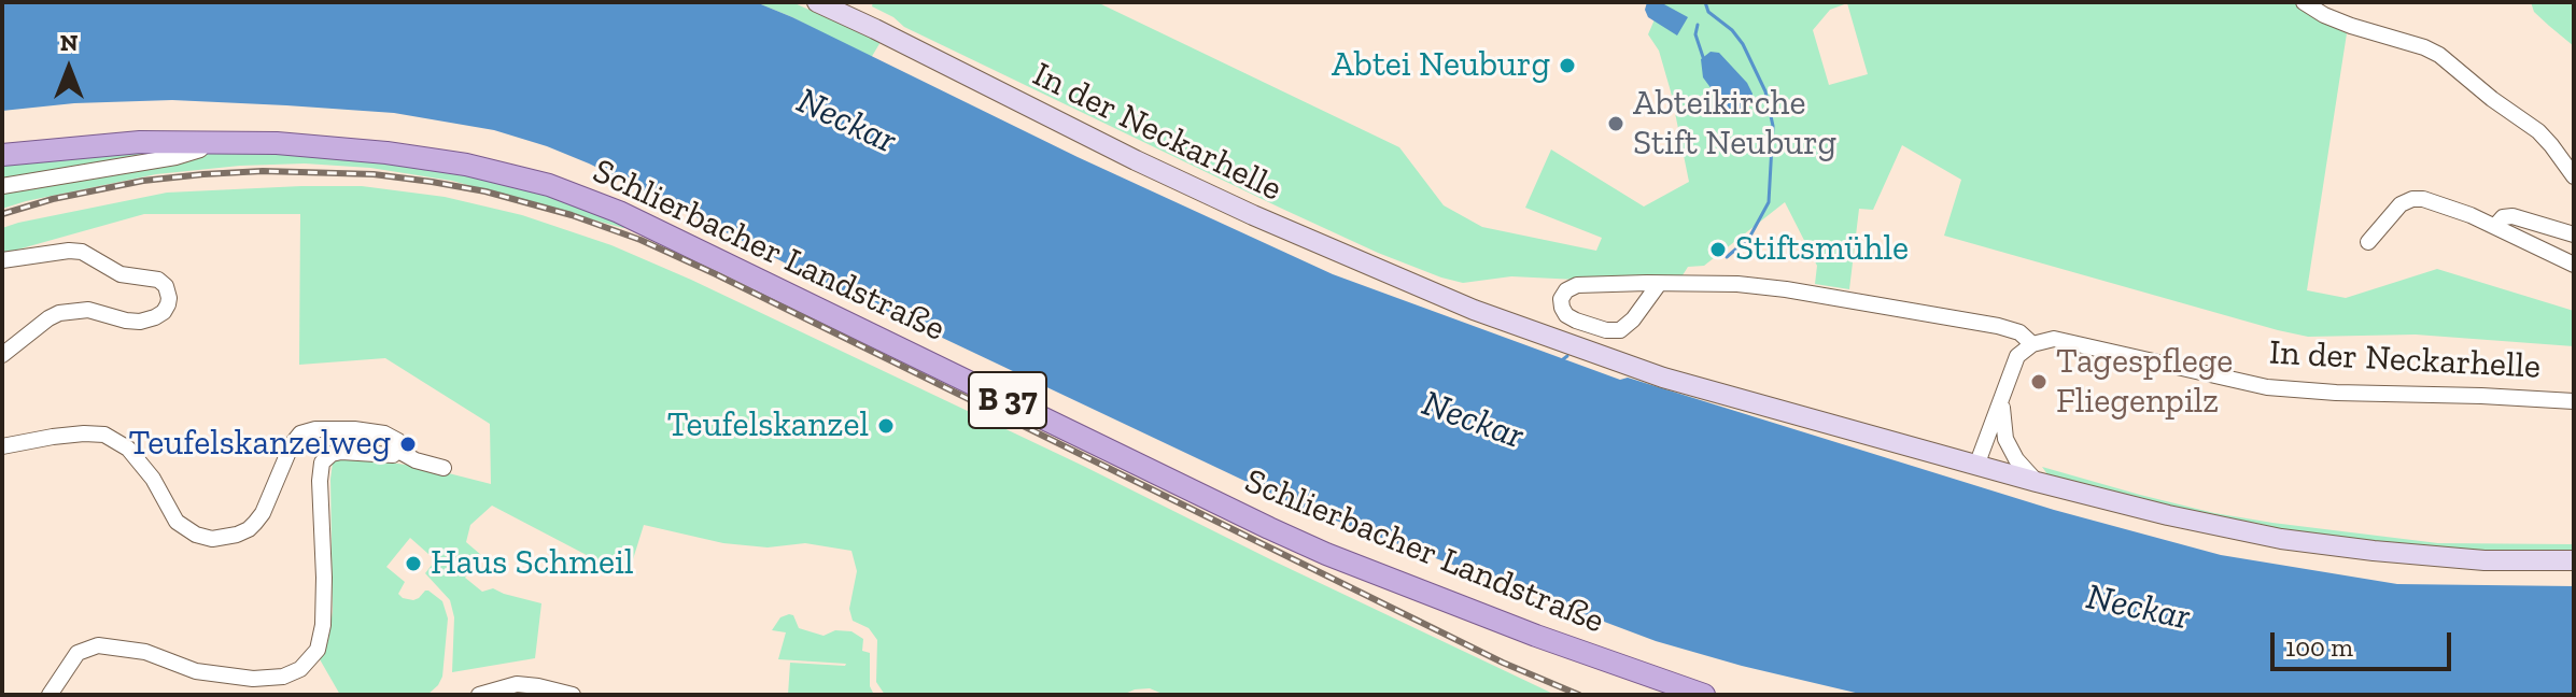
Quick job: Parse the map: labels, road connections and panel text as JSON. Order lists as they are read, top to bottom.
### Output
{
  "streets": {
    "main road": ["In der Neckarhelle", "Schlierbacher Landstraße", "B 37"]
  },
  "water": ["Neckar"],
  "places": [
    "Abtei Neuburg",
    "Abteikirche Stift Neuburg",
    "Stiftsmühle",
    "Tagespflege Fliegenpilz",
    "Teufelskanzel",
    "Teufelskanzelweg",
    "Haus Schmeil"
  ],
  "scale_bar": "100 m",
  "north": "top"
}
